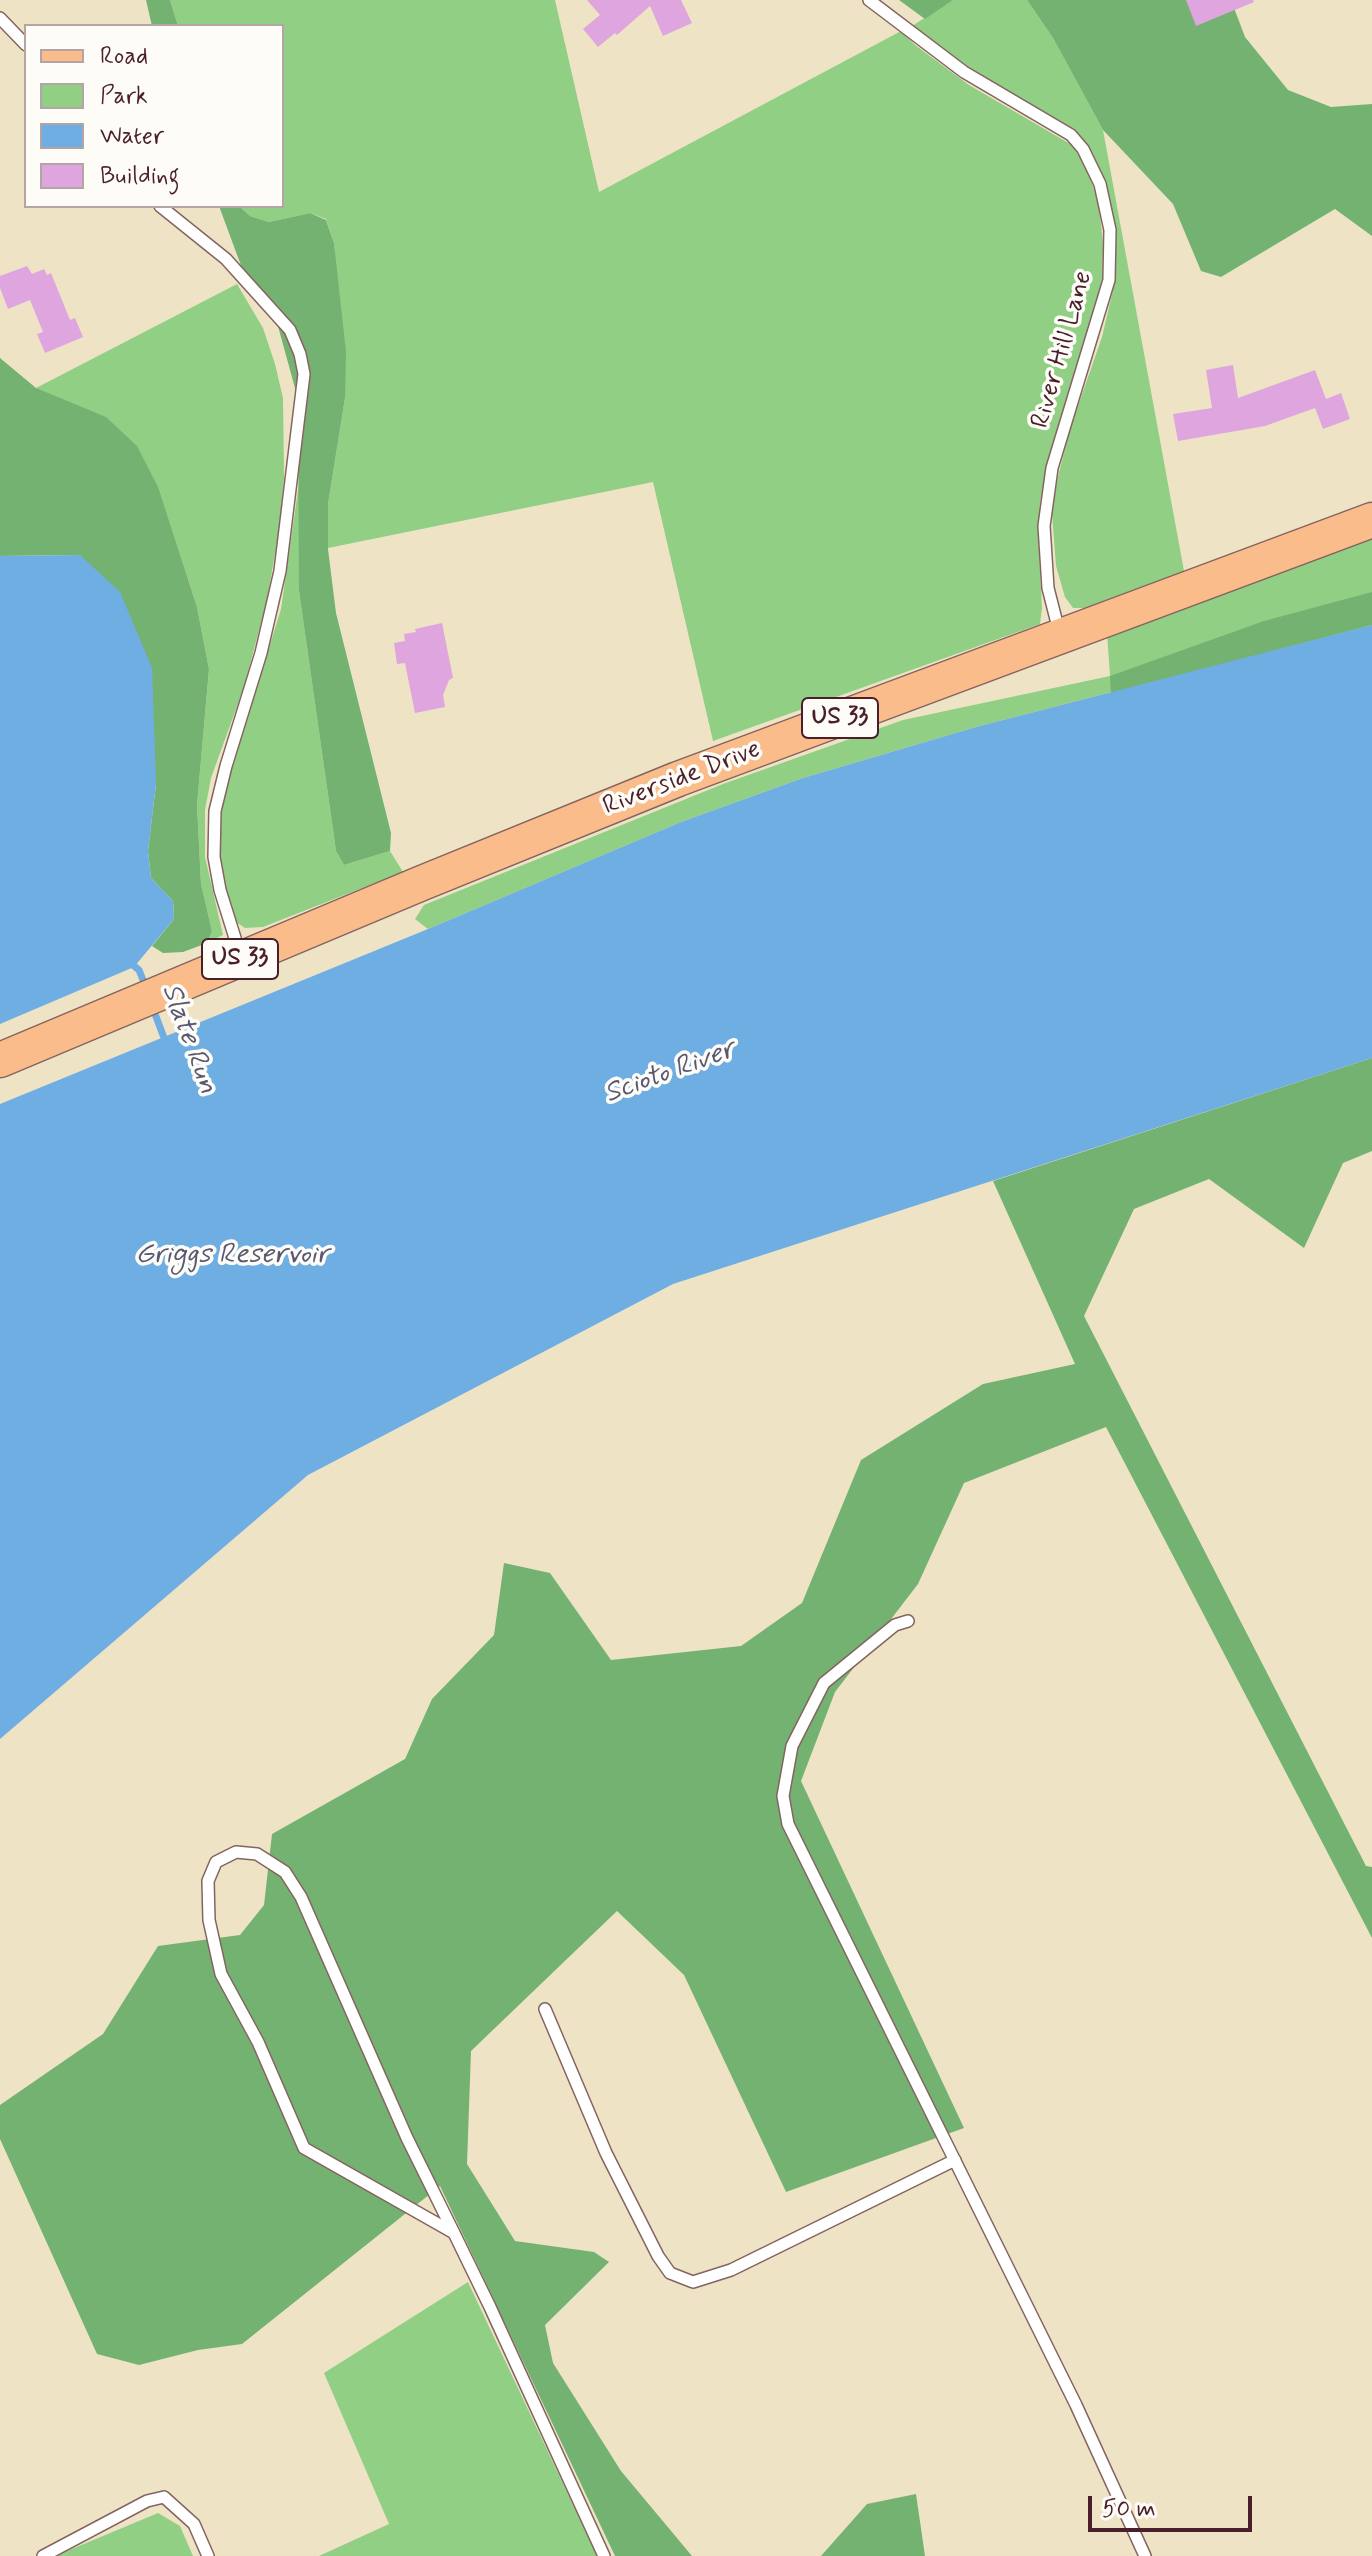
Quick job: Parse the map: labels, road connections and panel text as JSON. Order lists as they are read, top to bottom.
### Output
{
  "streets": {
    "main road": ["US 33", "Riverside Drive"],
    "lane": ["River Hill Lane"]
  },
  "crossings": [
    ["River Hill Lane", "Riverside Drive"]
  ],
  "water": ["Slate Run", "Scioto River", "Griggs Reservoir"],
  "legend": [
    "Road",
    "Park",
    "Water",
    "Building"
  ],
  "scale_bar": "50 m"
}
